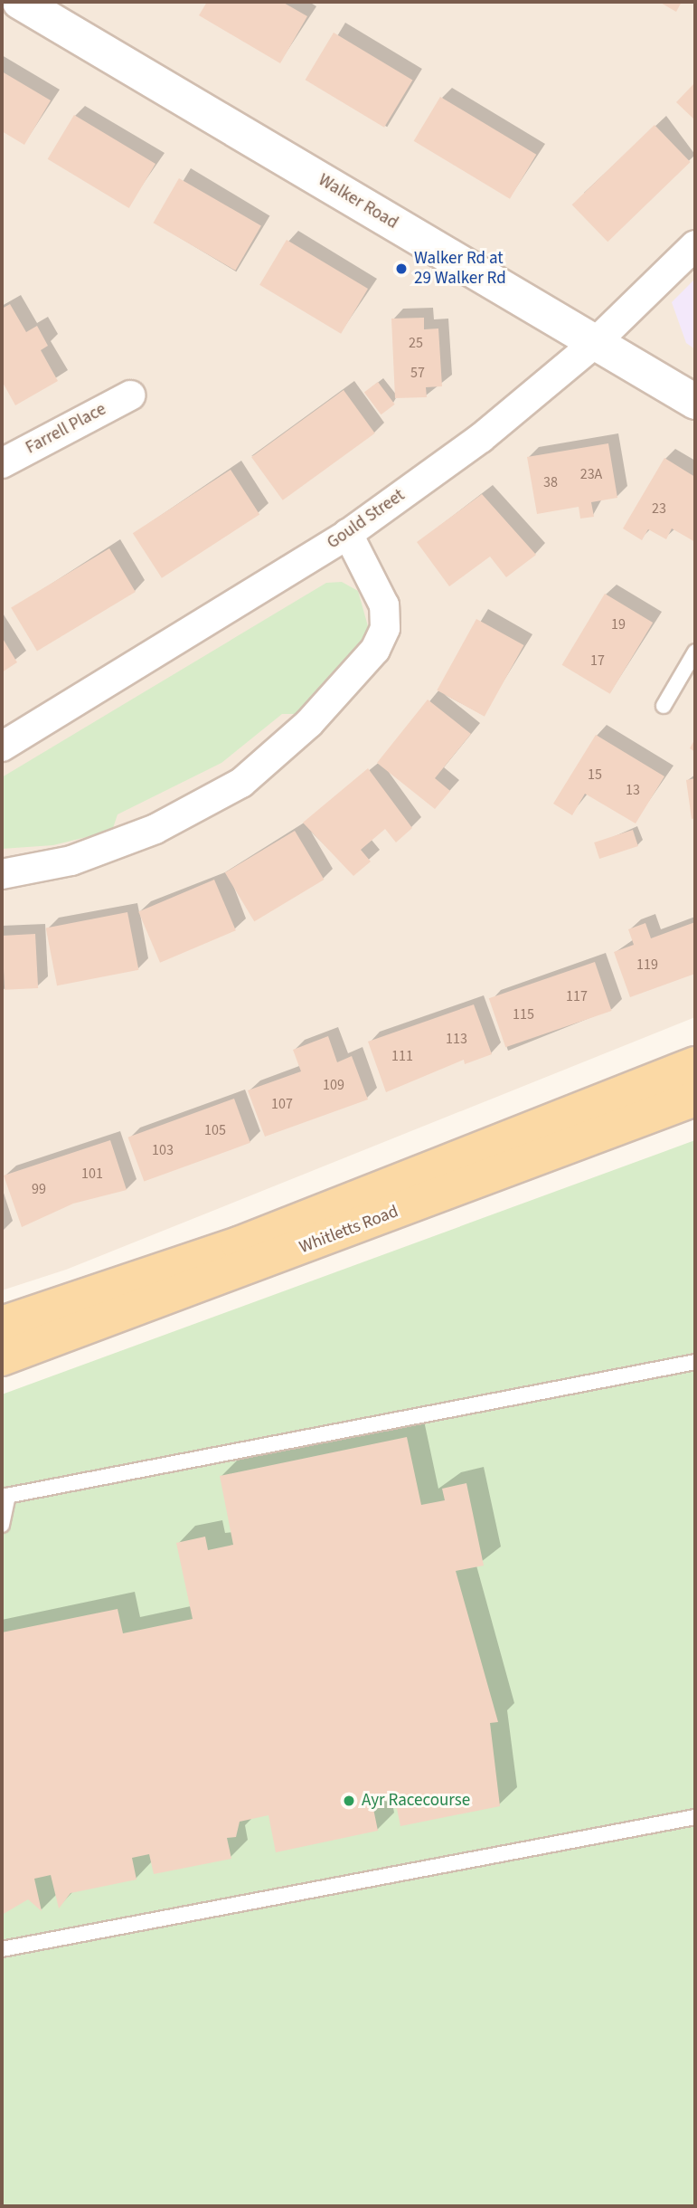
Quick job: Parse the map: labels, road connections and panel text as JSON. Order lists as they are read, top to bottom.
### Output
{
  "streets": {
    "main road": ["Whitletts Road"],
    "street": ["Walker Road", "Farrell Place", "Gould Street"]
  },
  "crossings": [
    ["Walker Road", "Gould Street"]
  ],
  "places": ["Walker Rd at 29 Walker Rd", "Ayr Racecourse"],
  "house_numbers": [
    "25",
    "57",
    "23A",
    "38",
    "23",
    "19",
    "17",
    "15",
    "13",
    "119",
    "117",
    "115",
    "113",
    "111",
    "109",
    "107",
    "105",
    "103",
    "101",
    "99"
  ]
}
